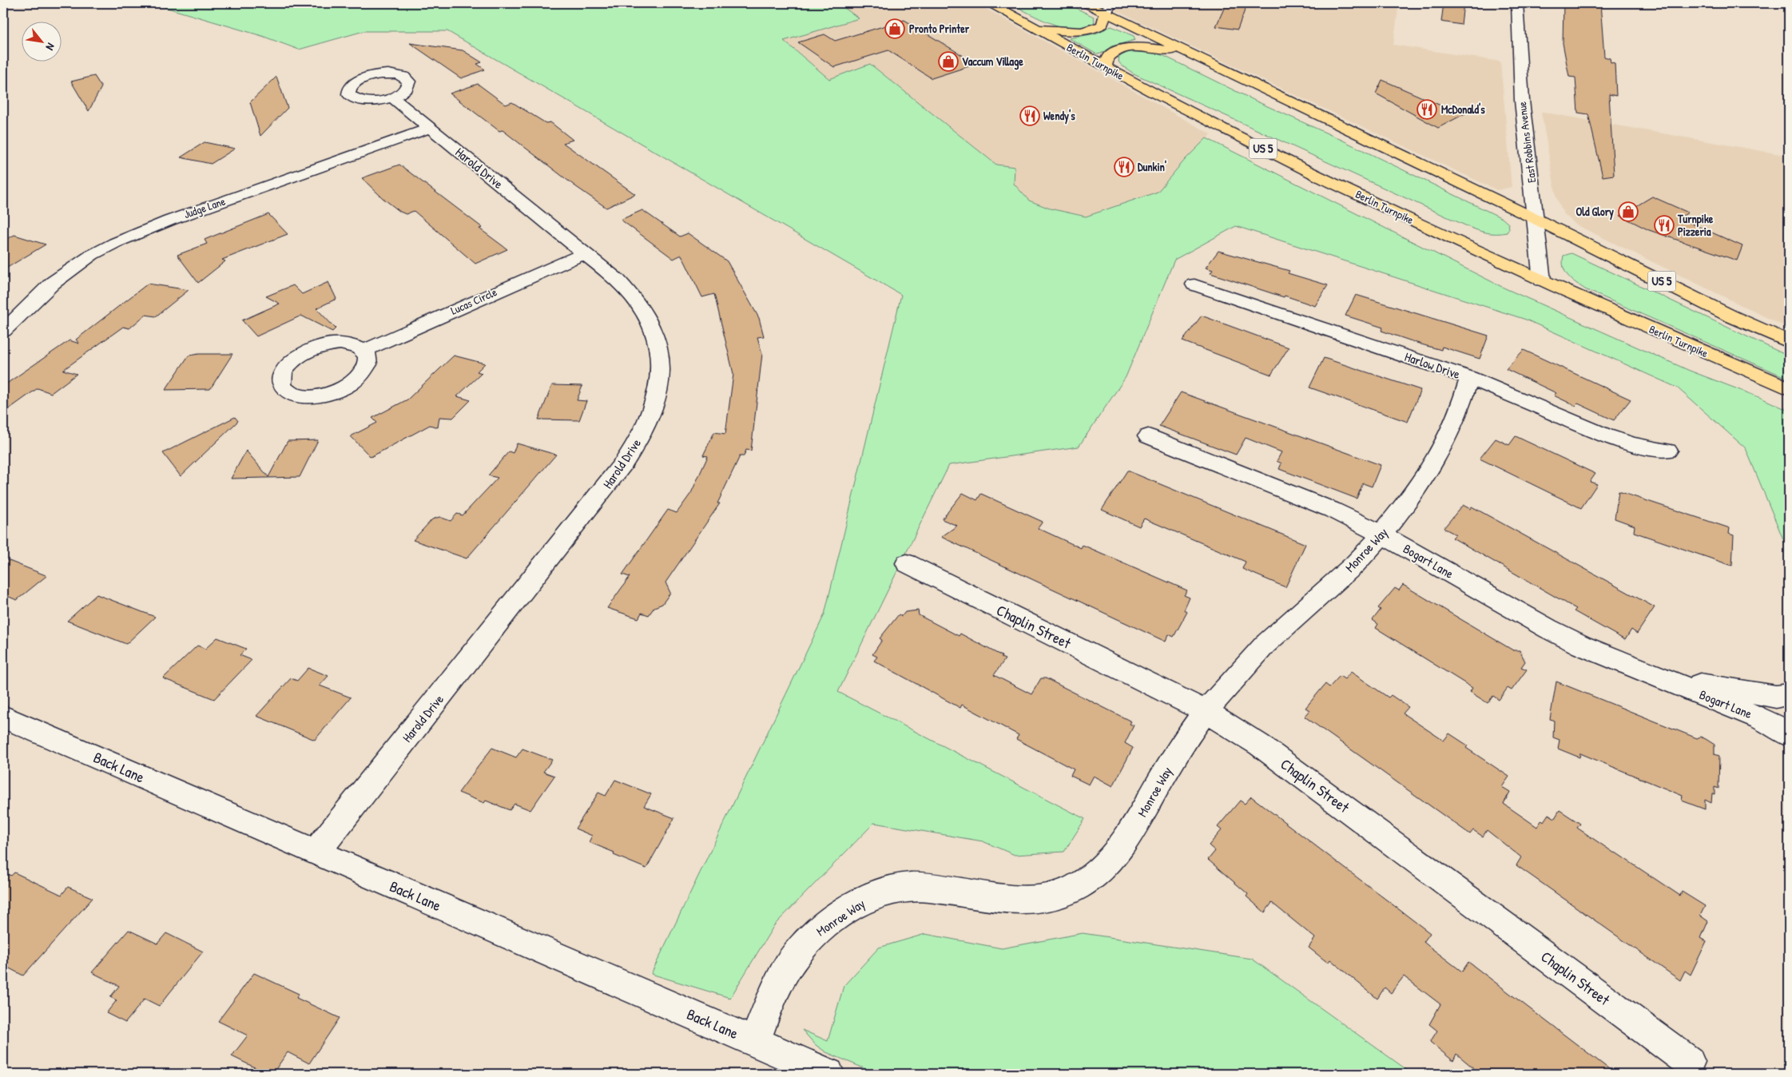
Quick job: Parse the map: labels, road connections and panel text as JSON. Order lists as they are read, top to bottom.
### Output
{
  "streets": {
    "highway": ["Berlin Turnpike", "US 5"],
    "street": [
      "East Robbins Avenue",
      "Harold Drive",
      "Judge Lane",
      "Lucas Circle",
      "Harlow Drive",
      "Monroe Way",
      "Bogart Lane",
      "Chaplin Street",
      "Back Lane"
    ]
  },
  "crossings": [
    ["Berlin Turnpike", "East Robbins Avenue"],
    ["East Robbins Avenue", "US 5"],
    ["Harold Drive", "Judge Lane"],
    ["Harold Drive", "Lucas Circle"],
    ["Harold Drive", "Back Lane"],
    ["Harlow Drive", "Monroe Way"],
    ["Monroe Way", "Bogart Lane"],
    ["Monroe Way", "Chaplin Street"],
    ["Monroe Way", "Back Lane"]
  ],
  "places": {
    "shop": ["Pronto Printer", "Vaccum Village", "Old Glory"],
    "restaurant": [
      "McDonald's",
      "Wendy's",
      "Dunkin'",
      "Turnpike Pizzeria"
    ]
  },
  "north": "bottom right"
}
